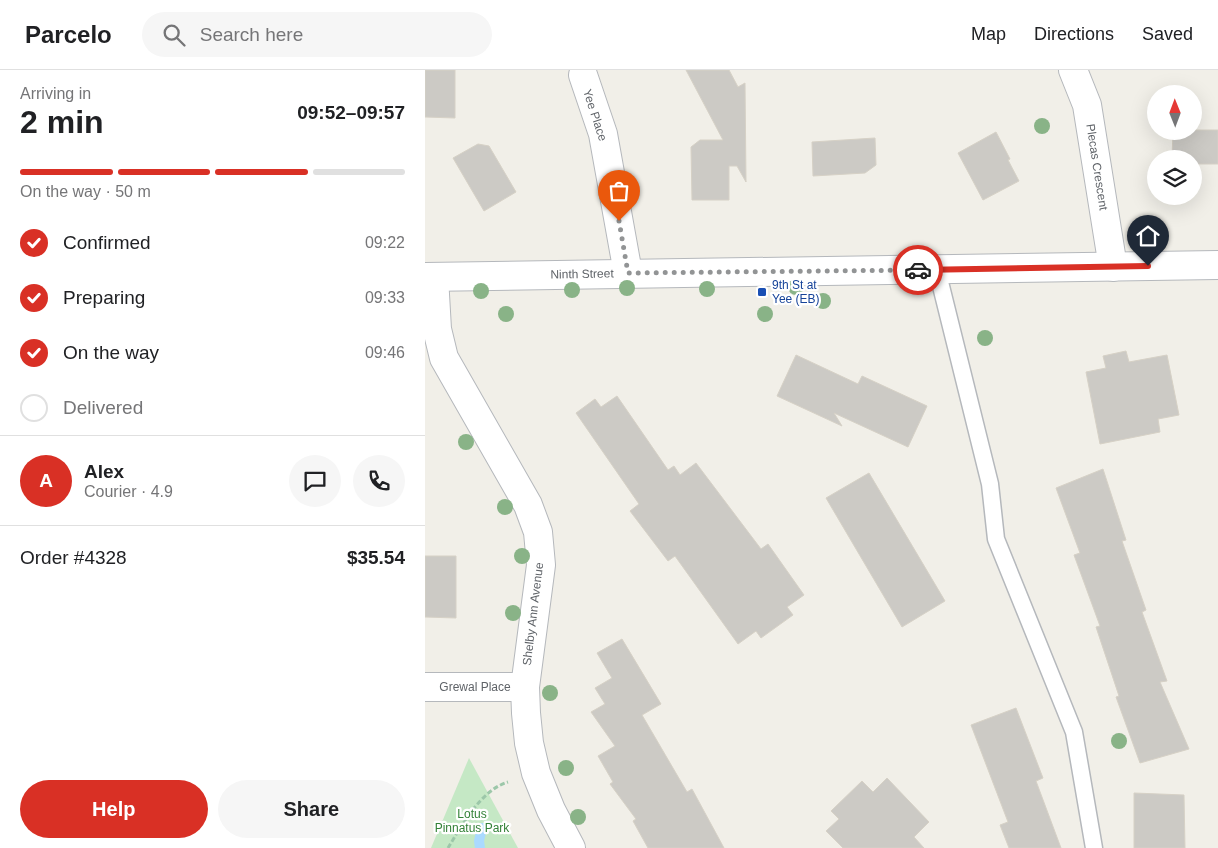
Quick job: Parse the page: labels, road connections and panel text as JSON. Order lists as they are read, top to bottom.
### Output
{
  "streets": {
    "street": [
      "Yee Place",
      "Plecas Crescent",
      "Ninth Street",
      "Shelby Ann Avenue",
      "Grewal Place"
    ]
  },
  "crossings": [
    ["Yee Place", "Ninth Street"],
    ["Plecas Crescent", "Ninth Street"],
    ["Ninth Street", "Shelby Ann Avenue"],
    ["Shelby Ann Avenue", "Grewal Place"]
  ],
  "parks": ["Lotus Pinnatus Park"],
  "places": {
    "transit": ["9th St at Yee (EB)"]
  },
  "north": "top",
  "page": {
    "header": "Parcelo",
    "search": "Search here",
    "nav": ["Map", "Directions", "Saved"],
    "heading": ["2 min", "Arriving in", "09:52–09:57"],
    "panel": [
      "Alex",
      "Courier · 4.9",
      "Order #4328",
      "$35.54"
    ],
    "bar": "On the way · 50 m",
    "list": [
      ["Confirmed", "09:22"],
      ["Preparing", "09:33"],
      ["On the way", "09:46"],
      "Delivered"
    ],
    "round": "A",
    "buttons": ["Help", "Share"]
  }
}
